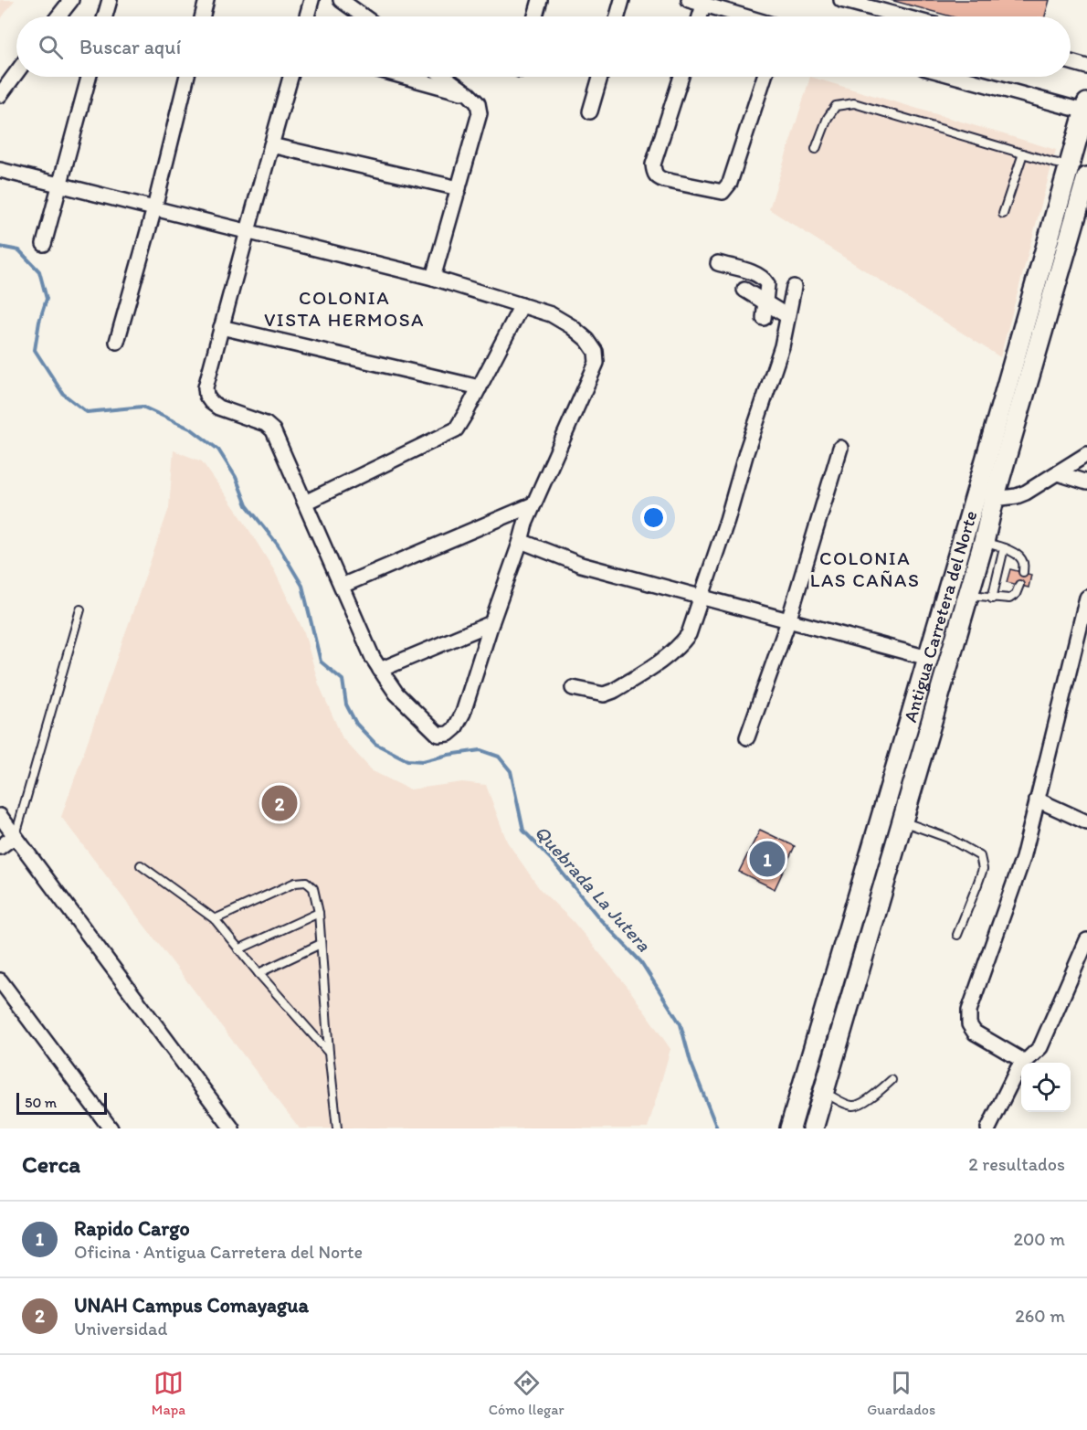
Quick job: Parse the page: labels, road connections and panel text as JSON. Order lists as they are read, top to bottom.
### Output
{
  "streets": {
    "main road": ["Antigua Carretera del Norte"]
  },
  "districts": ["COLONIA VISTA HERMOSA", "COLONIA LAS CAÑAS"],
  "water": ["Quebrada La Jutera"],
  "scale_bar": "50 m",
  "page": {
    "search": "Buscar aquí",
    "pins": ["2", "1"],
    "scale": "50 m",
    "heading": ["Cerca", "2 resultados"],
    "list": [
      {
        "mark": "1",
        "name": "Rapido Cargo",
        "note": "Oficina · Antigua Carretera del Norte",
        "value": "200 m"
      },
      {
        "mark": "2",
        "name": "UNAH Campus Comayagua",
        "note": "Universidad",
        "value": "260 m"
      }
    ],
    "nav": ["Mapa", "Cómo llegar", "Guardados"]
  }
}
